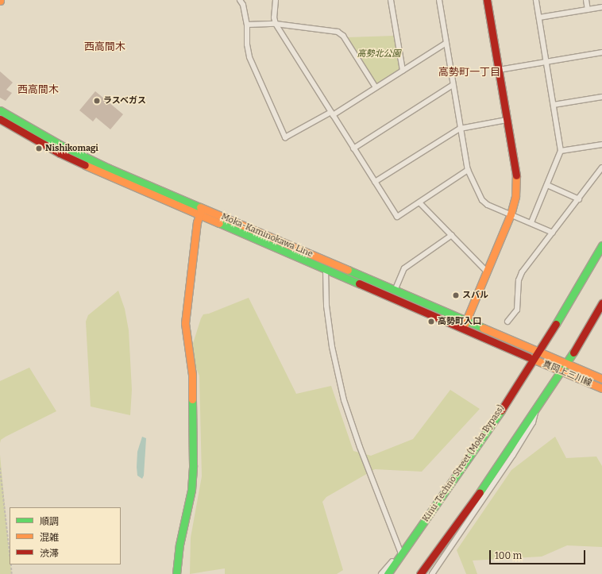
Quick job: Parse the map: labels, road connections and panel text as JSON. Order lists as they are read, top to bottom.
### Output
{
  "streets": {
    "main road": ["Moka-Kaminokawa Line", "真岡上三川線", "Kinu-Techno Street (Moka Bypass)"]
  },
  "crossings": [
    ["Moka-Kaminokawa Line", "真岡上三川線"],
    ["Moka-Kaminokawa Line", "Kinu-Techno Street (Moka Bypass)"],
    ["真岡上三川線", "Kinu-Techno Street (Moka Bypass)"]
  ],
  "districts": ["西高間木", "高勢町一丁目", "西高間木"],
  "parks": ["高勢北公園"],
  "places": [
    "ラスベガス",
    "Nishikomagi",
    "スバル",
    "高勢町入口"
  ],
  "legend": ["順調", "混雑", "渋滞"],
  "scale_bar": "100 m"
}
